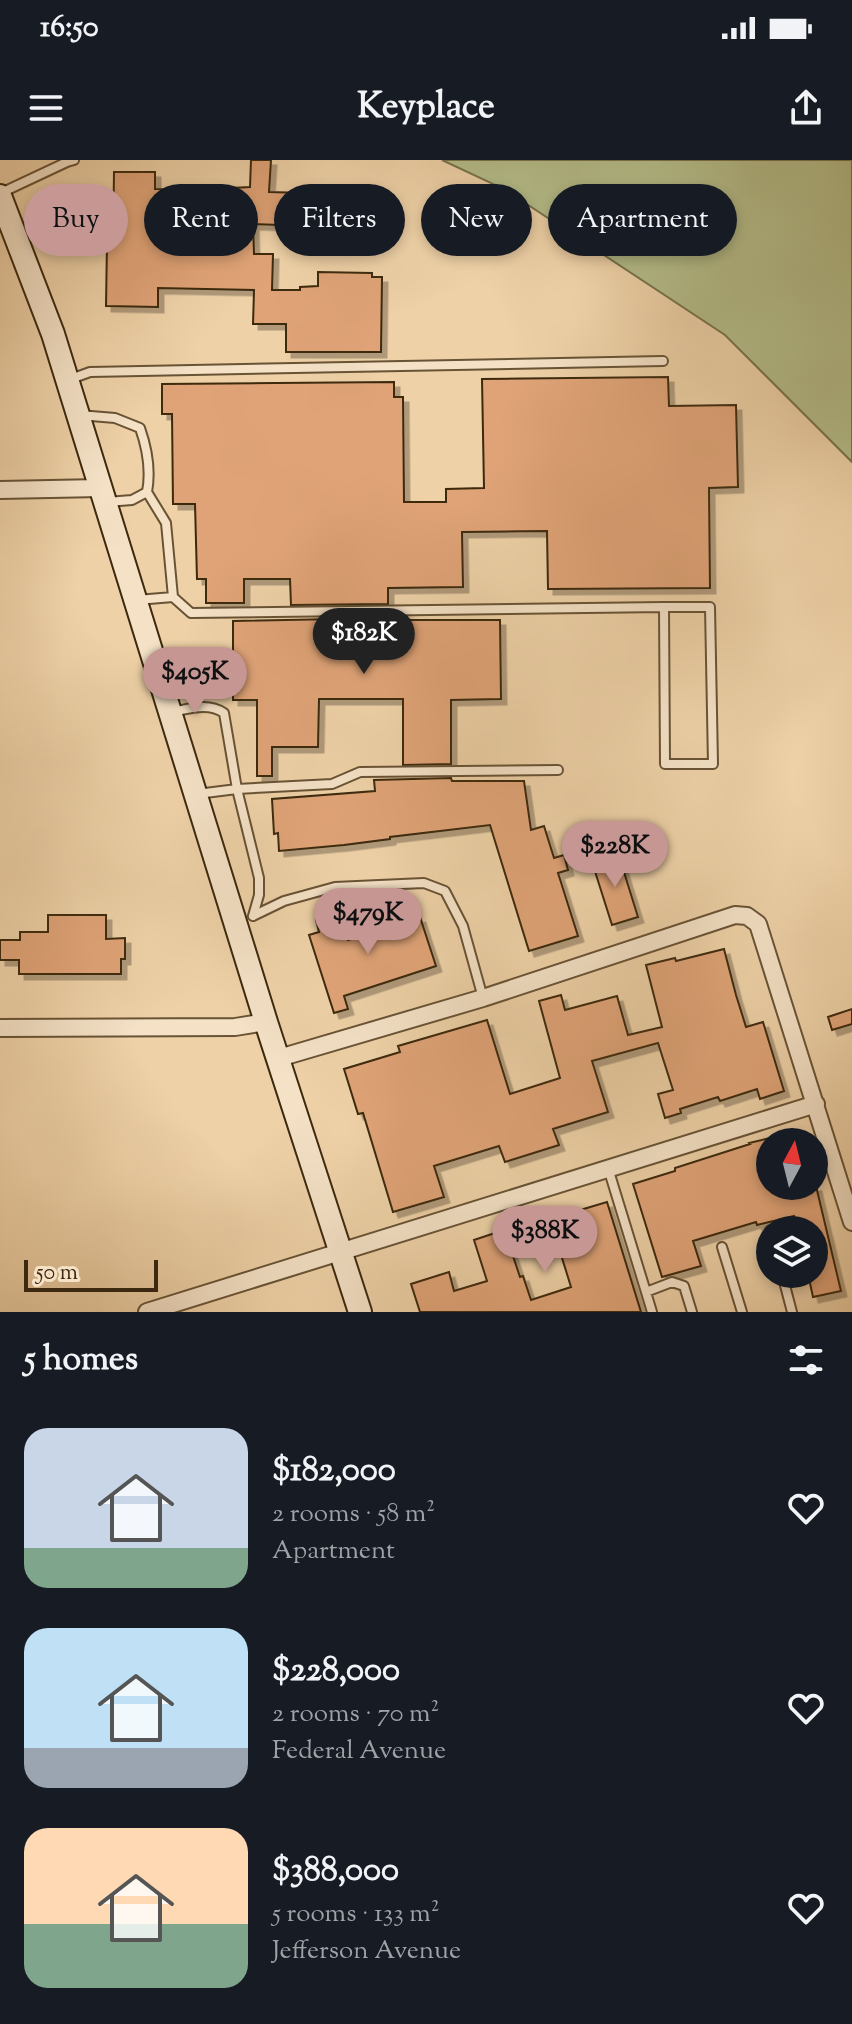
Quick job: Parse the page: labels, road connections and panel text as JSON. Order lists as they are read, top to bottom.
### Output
{
  "scale_bar": "50 m",
  "north": "top",
  "page": {
    "status": "16:50",
    "header": "Keyplace",
    "chip": [
      "Buy",
      "Rent",
      "Filters",
      "New",
      "Apartment"
    ],
    "price": [
      "$182K",
      "$405K",
      "$228K",
      "$479K",
      "$388K"
    ],
    "scale": "50 m",
    "heading": "5 homes",
    "list": [
      {
        "name": "$182,000",
        "note": "2 rooms · 58 m² · Apartment"
      },
      {
        "name": "$228,000",
        "note": "2 rooms · 70 m² · Federal Avenue"
      },
      {
        "name": "$388,000",
        "note": "5 rooms · 133 m² · Jefferson Avenue"
      }
    ]
  }
}
